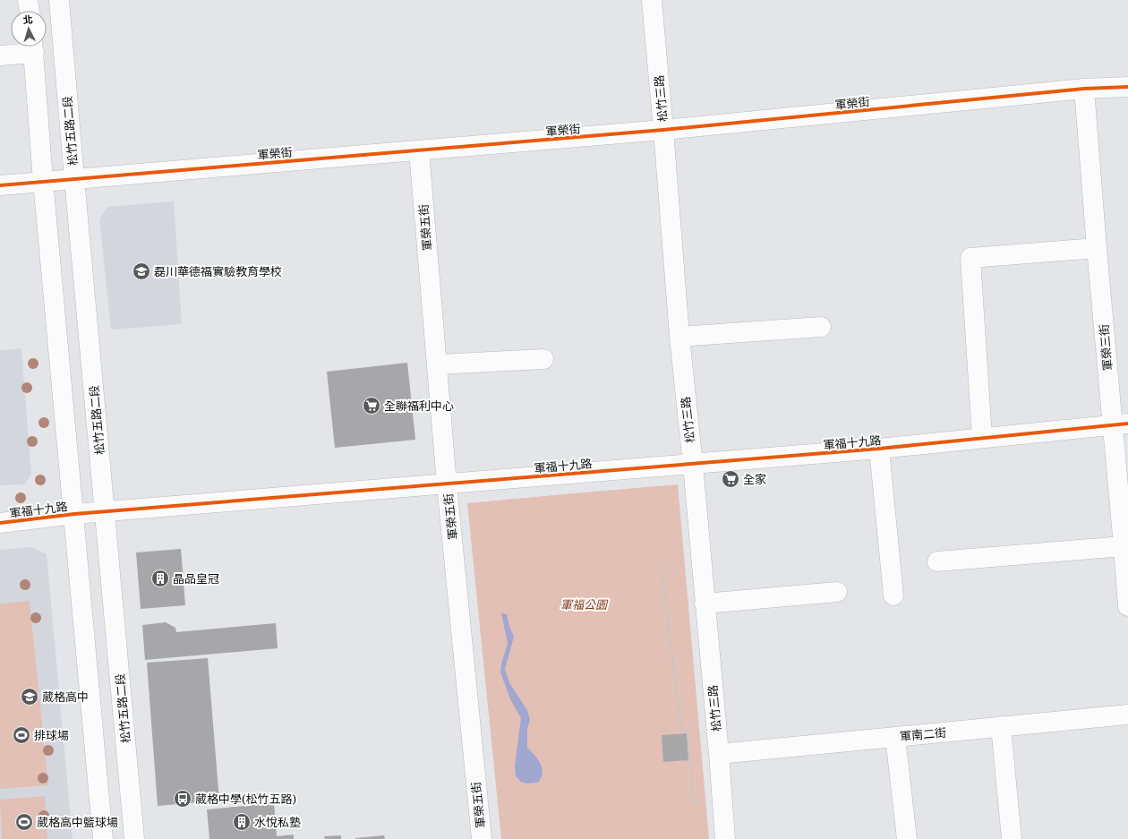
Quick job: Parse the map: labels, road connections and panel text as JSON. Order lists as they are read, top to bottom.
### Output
{
  "streets": {
    "street": [
      "松竹三路",
      "軍榮街",
      "松竹五路二段",
      "軍榮五街",
      "軍榮三街",
      "軍福十九路",
      "軍南二街"
    ]
  },
  "crossings": [
    ["松竹三路", "軍榮街"],
    ["松竹三路", "軍福十九路"],
    ["松竹三路", "軍南二街"],
    ["軍榮街", "松竹五路二段"],
    ["軍榮街", "軍榮五街"],
    ["軍榮街", "軍榮三街"],
    ["松竹五路二段", "軍福十九路"],
    ["軍榮五街", "軍福十九路"],
    ["軍榮三街", "軍福十九路"]
  ],
  "parks": ["軍福公園"],
  "places": {
    "school or university": ["磊川華德福實驗教育學校", "葳格高中"],
    "supermarket": ["全聯福利中心", "全家"],
    "building": ["晶品皇冠", "水悅私塾"],
    "sports": ["排球場", "葳格高中籃球場"],
    "bus stop": ["葳格中學(松竹五路)"]
  },
  "north": "top"
}
